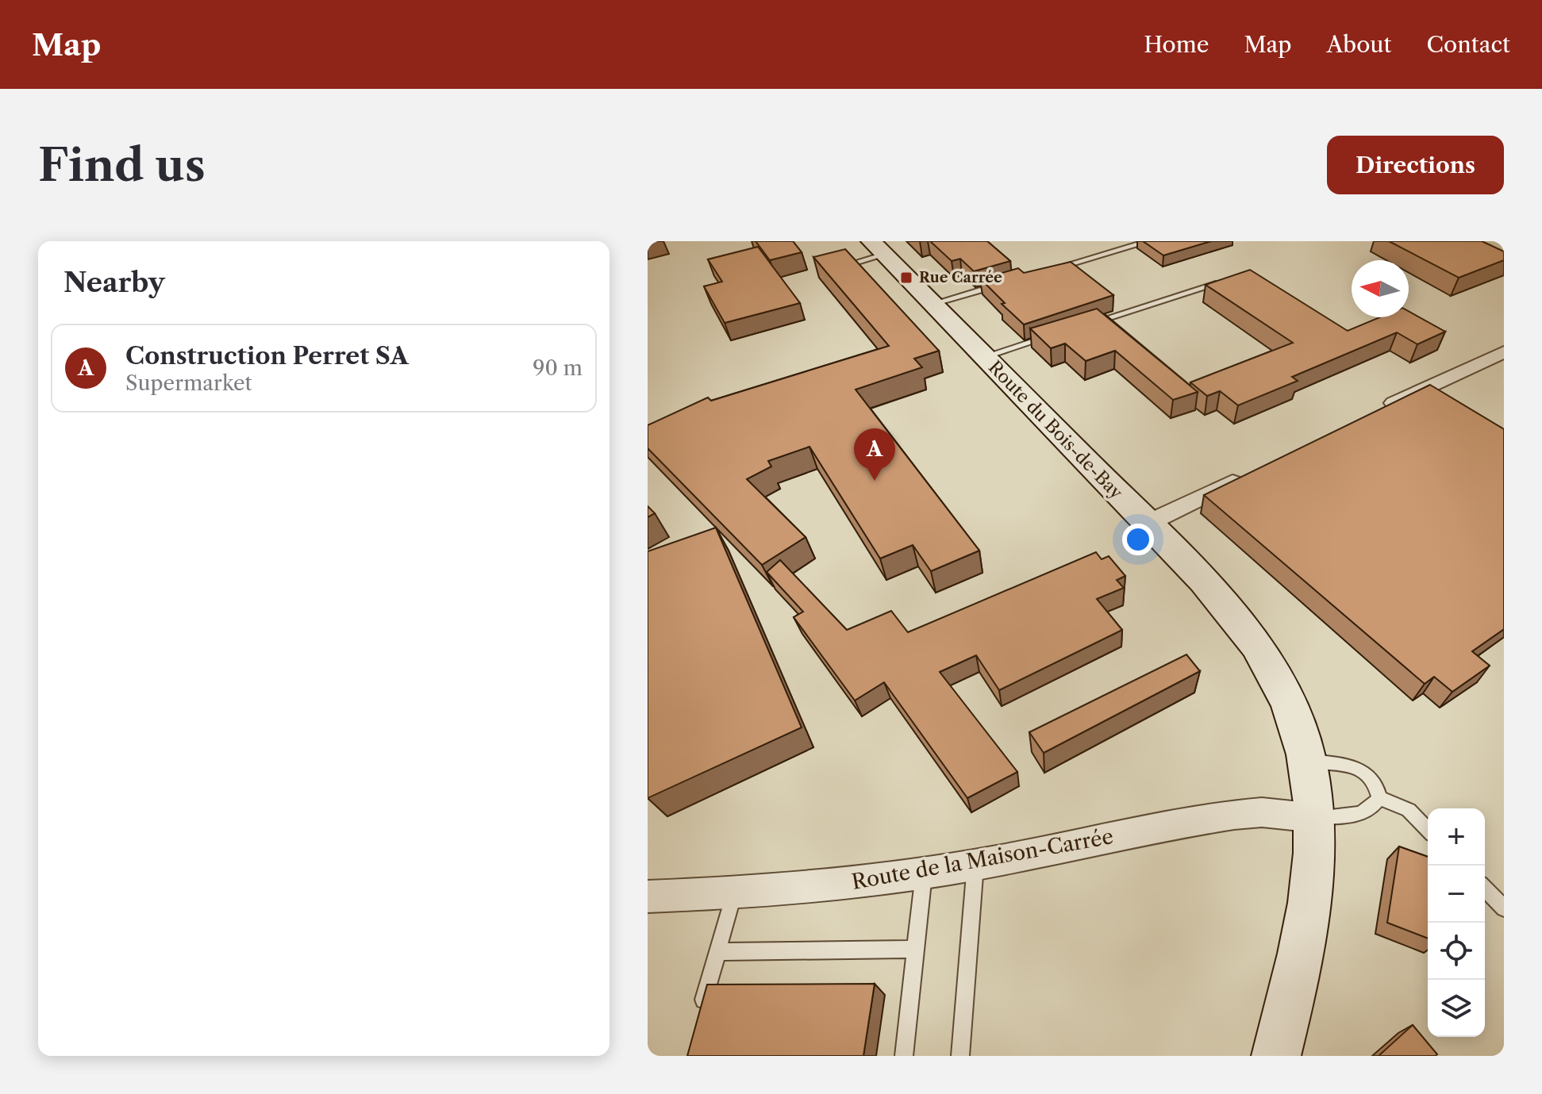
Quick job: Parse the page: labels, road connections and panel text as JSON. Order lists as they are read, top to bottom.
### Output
{
  "streets": {
    "main road": ["Route du Bois-de-Bay"],
    "street": ["Route de la Maison-Carrée"]
  },
  "crossings": [
    ["Route du Bois-de-Bay", "Route de la Maison-Carrée"]
  ],
  "places": {
    "transit": ["Rue Carrée"]
  },
  "north": "left",
  "page": {
    "header": "Map",
    "nav": [
      "Home",
      "Map",
      "About",
      "Contact"
    ],
    "buttons": "Directions",
    "title": "Find us",
    "heading": "Nearby",
    "list": [
      {
        "mark": "A",
        "name": "Construction Perret SA",
        "note": "Supermarket",
        "value": "90 m"
      }
    ],
    "pins": "A",
    "map_buttons": ["+", "−"]
  }
}
